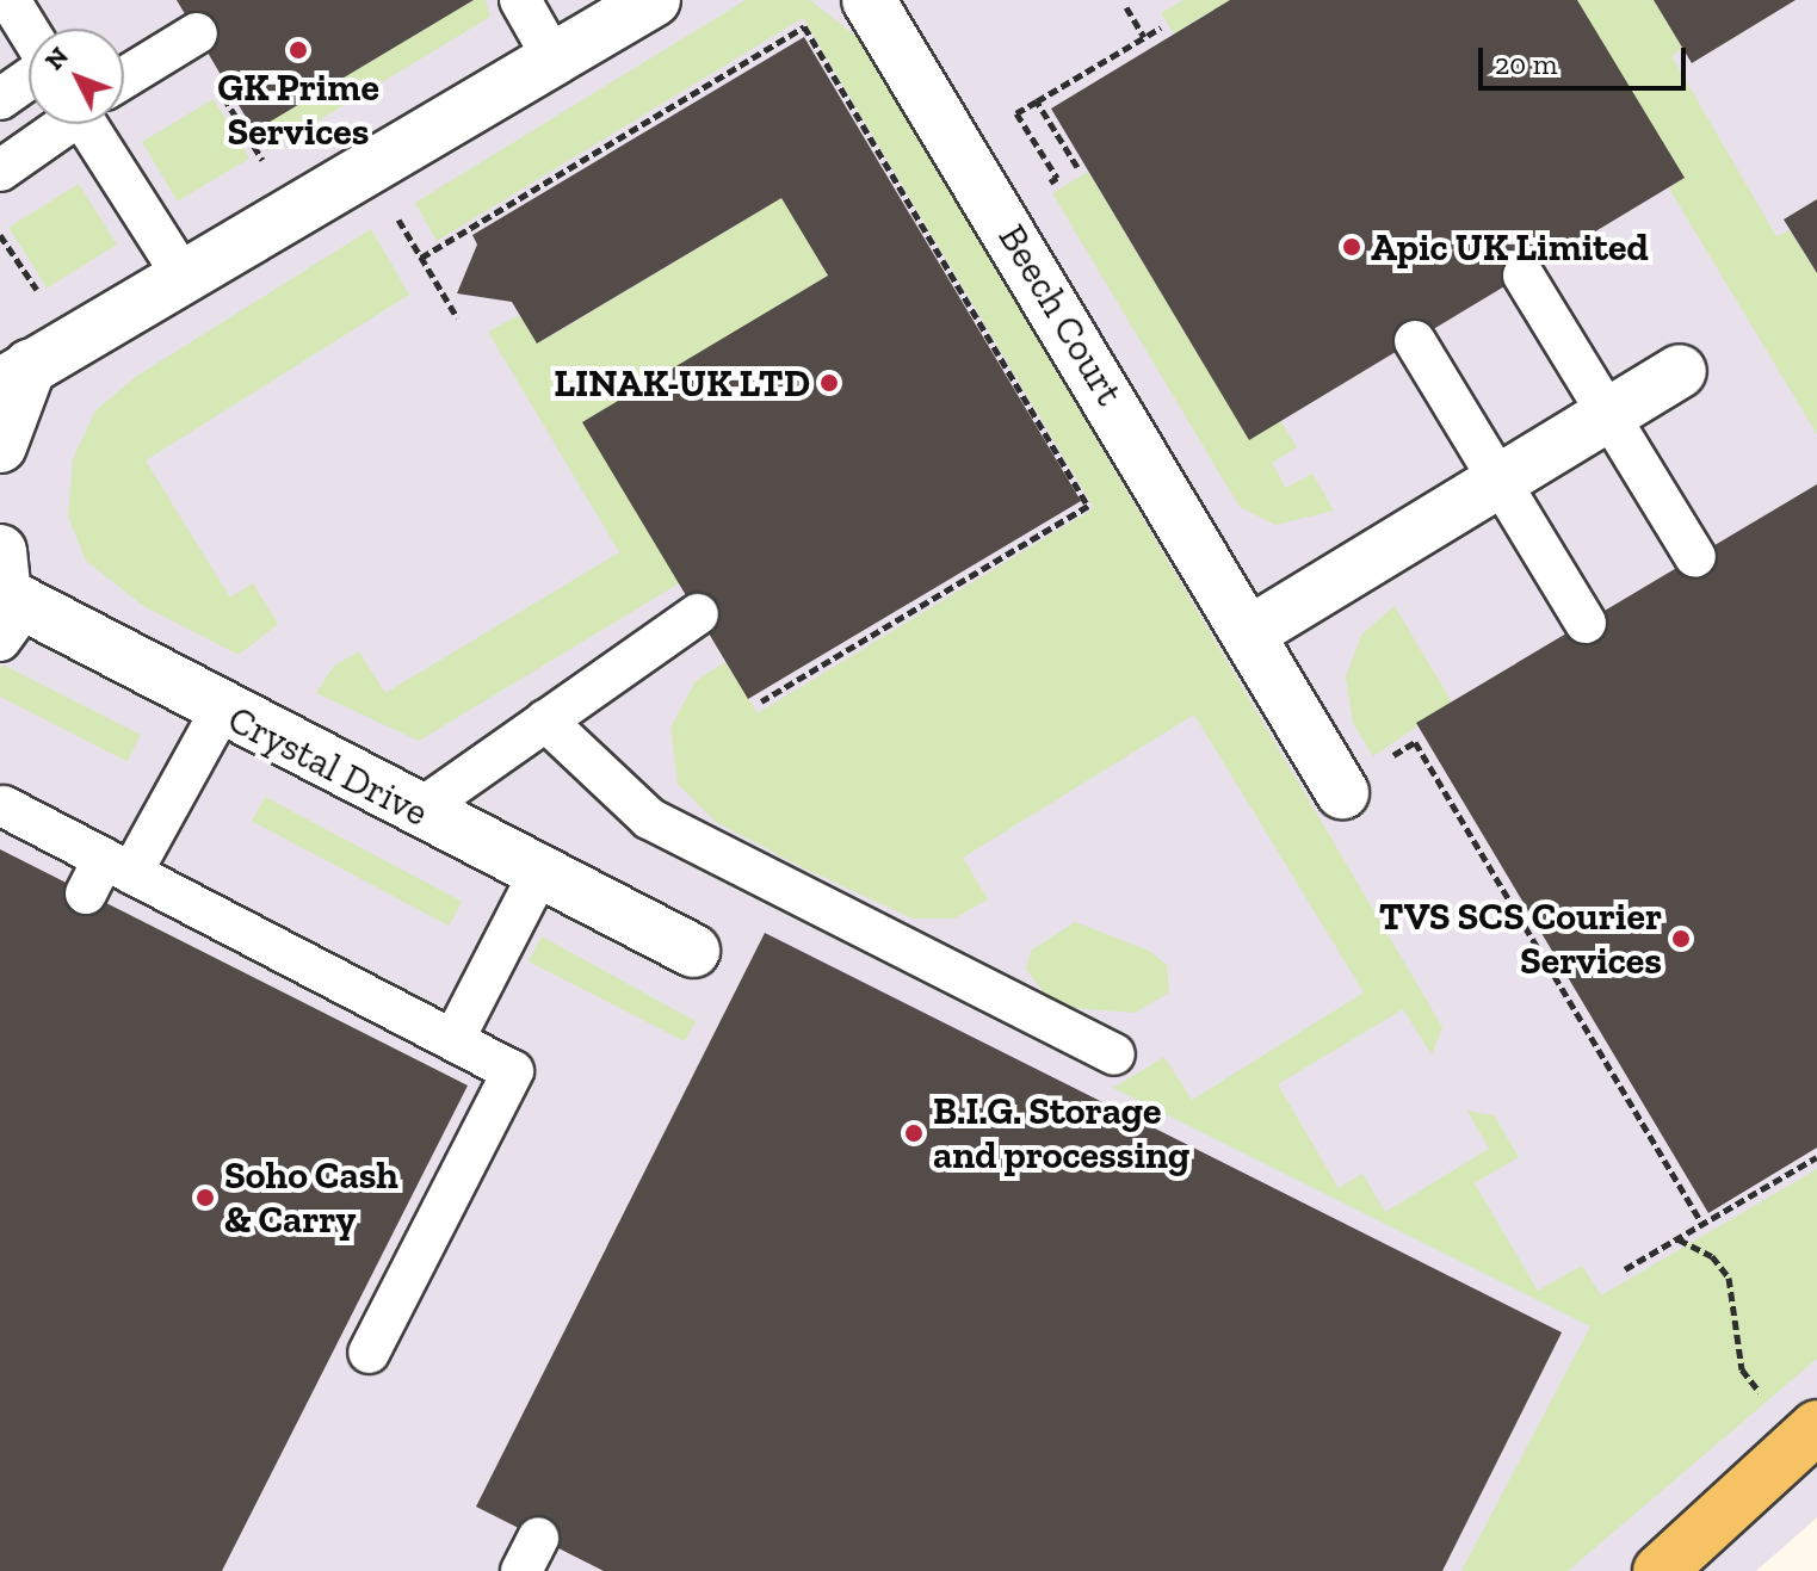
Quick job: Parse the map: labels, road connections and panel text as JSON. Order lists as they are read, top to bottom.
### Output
{
  "streets": {
    "street": ["Beech Court", "Crystal Drive"]
  },
  "places": [
    "GK Prime Services",
    "Apic UK Limited",
    "LINAK-UK LTD",
    "TVS SCS Courier Services",
    "B.I.G. Storage and processing",
    "Soho Cash & Carry"
  ],
  "scale_bar": "20 m",
  "north": "top left"
}
